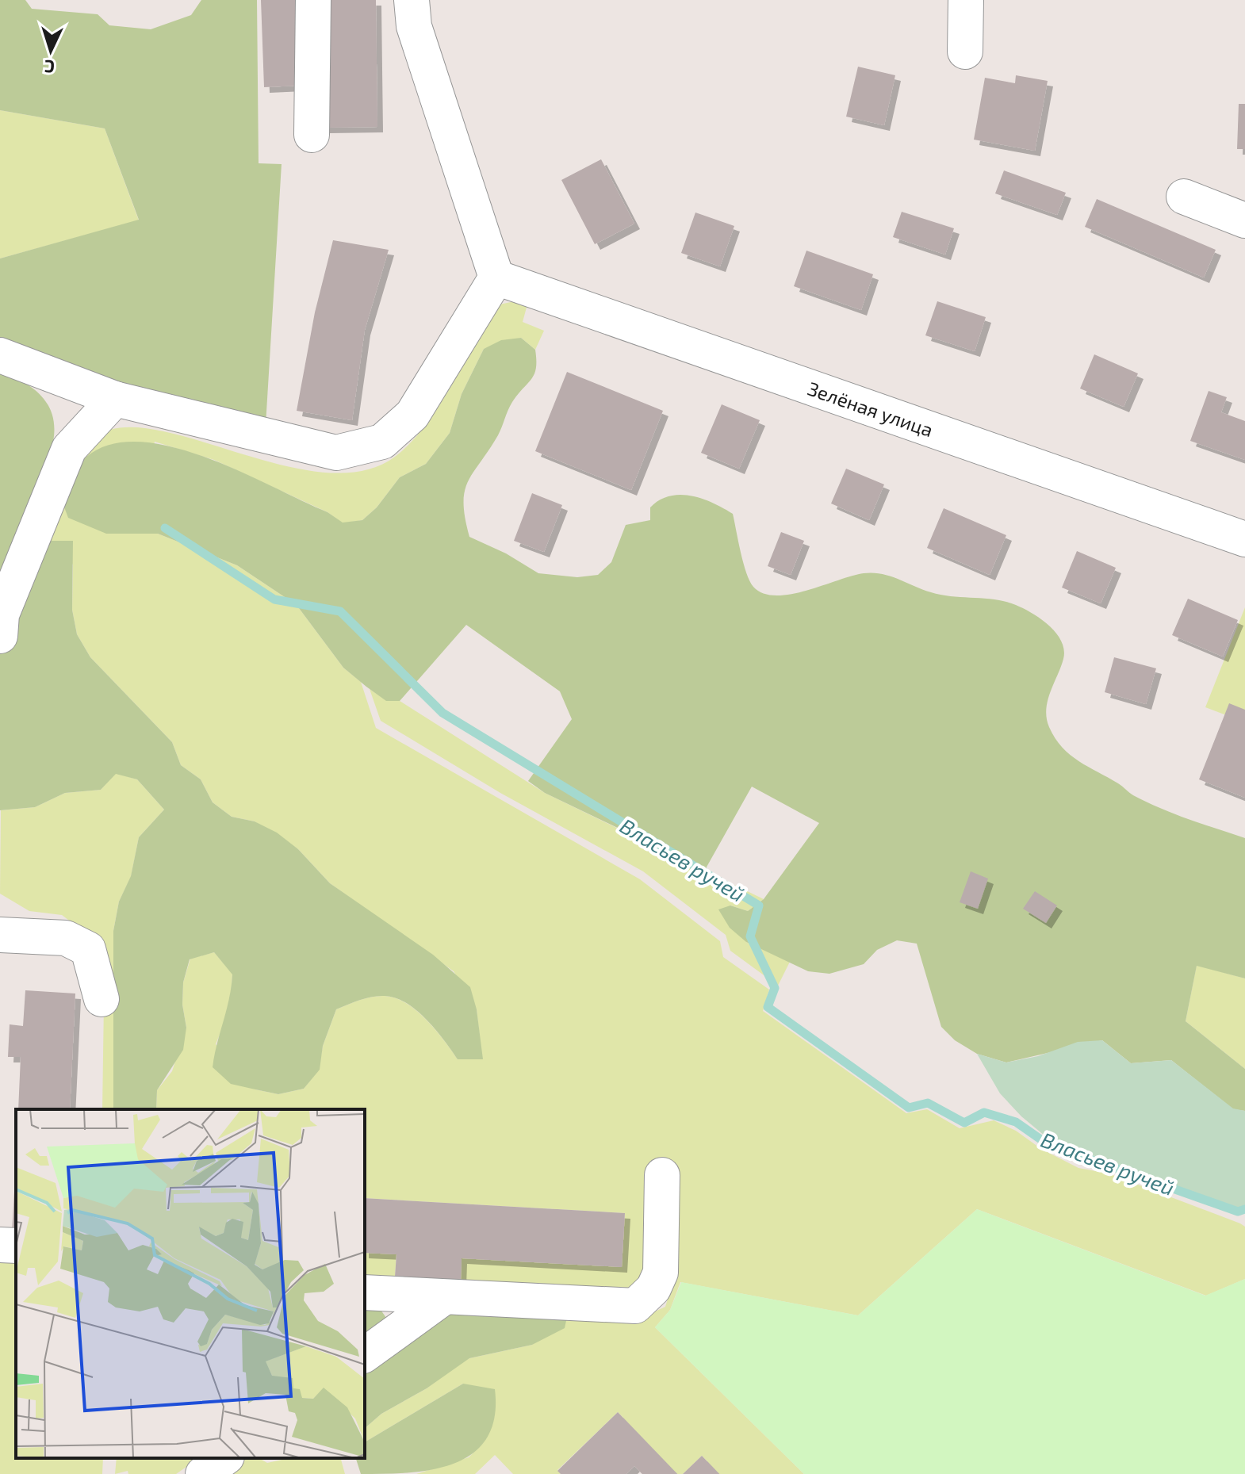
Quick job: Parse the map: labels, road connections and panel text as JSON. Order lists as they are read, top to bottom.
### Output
{
  "streets": {
    "street": ["Зелёная улица"]
  },
  "water": ["Власьев ручей"],
  "north": "bottom"
}
